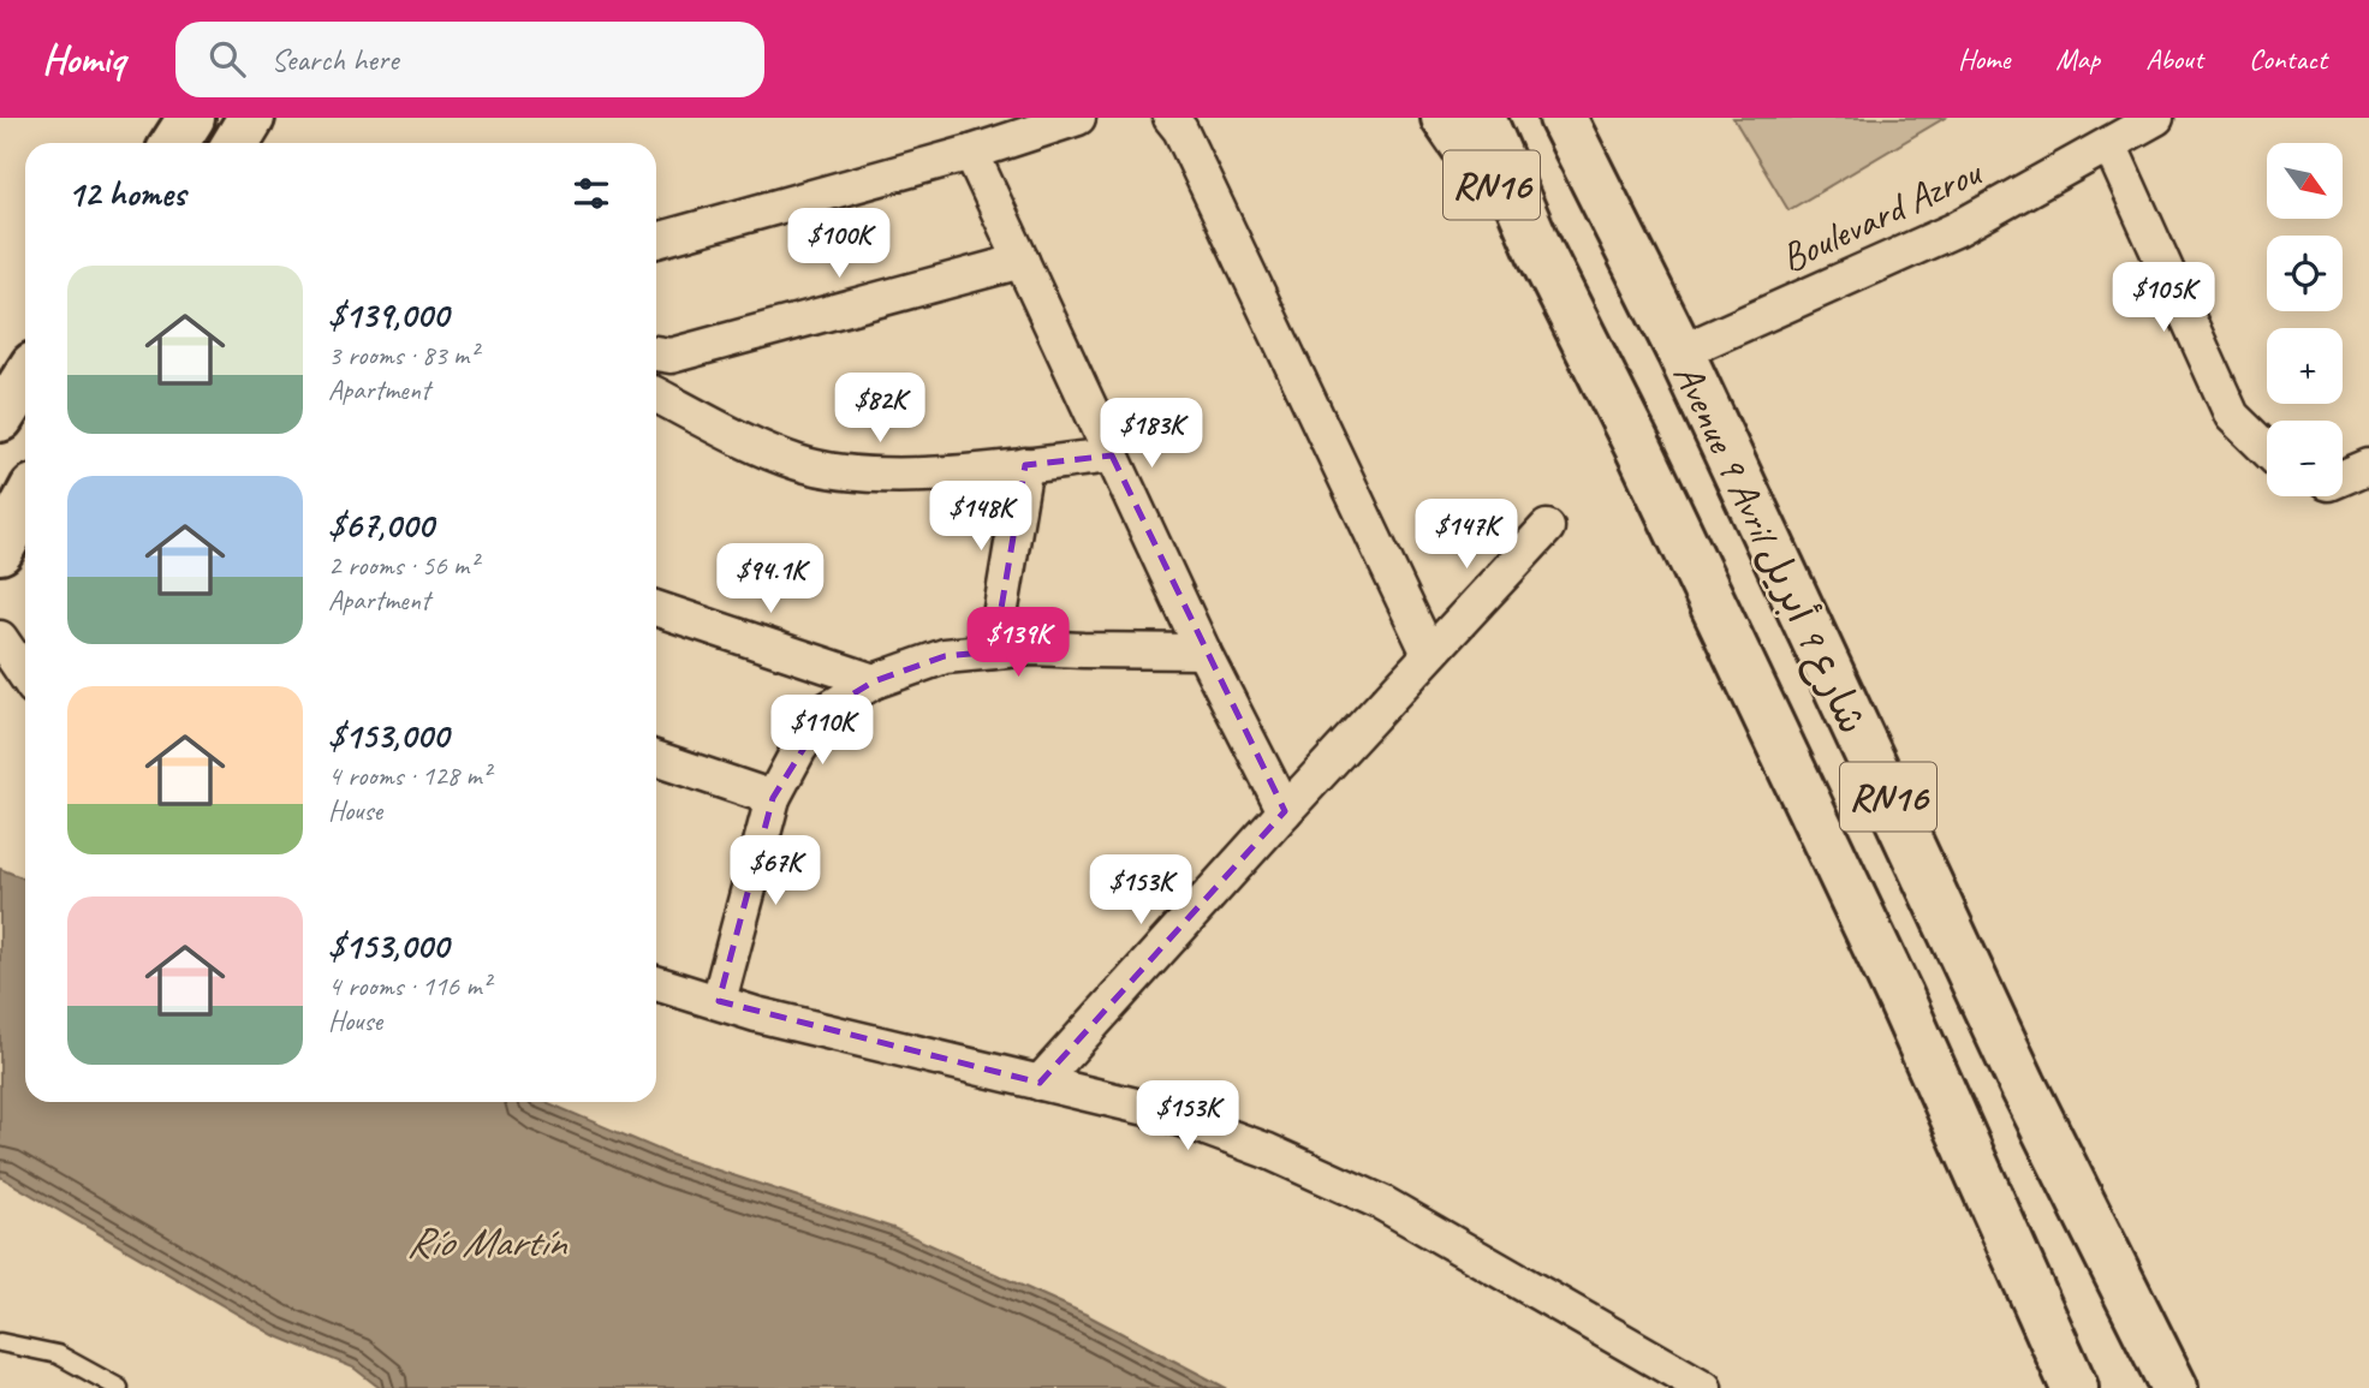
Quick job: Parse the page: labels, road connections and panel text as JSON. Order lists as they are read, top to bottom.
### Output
{
  "streets": {
    "main road": ["RN16", "Avenue 9 Avril شارع 9 أبريل"],
    "street": ["Boulevard Azrou"]
  },
  "crossings": [
    ["RN16", "Avenue 9 Avril شارع 9 أبريل"],
    ["Boulevard Azrou", "Avenue 9 Avril شارع 9 أبريل"]
  ],
  "water": ["Río Martín"],
  "north": "bottom right",
  "page": {
    "header": "Homiq",
    "search": "Search here",
    "nav": [
      "Home",
      "Map",
      "About",
      "Contact"
    ],
    "map_buttons": ["+", "−"],
    "heading": "12 homes",
    "price": [
      "$100K",
      "$105K",
      "$82K",
      "$183K",
      "$148K",
      "$147K",
      "$94.1K",
      "$139K",
      "$110K",
      "$67K",
      "$153K",
      "$153K"
    ],
    "list": [
      {
        "name": "$139,000",
        "note": "3 rooms · 83 m² · Apartment"
      },
      {
        "name": "$67,000",
        "note": "2 rooms · 56 m² · Apartment"
      },
      {
        "name": "$153,000",
        "note": "4 rooms · 128 m² · House"
      },
      {
        "name": "$153,000",
        "note": "4 rooms · 116 m² · House"
      }
    ]
  }
}
